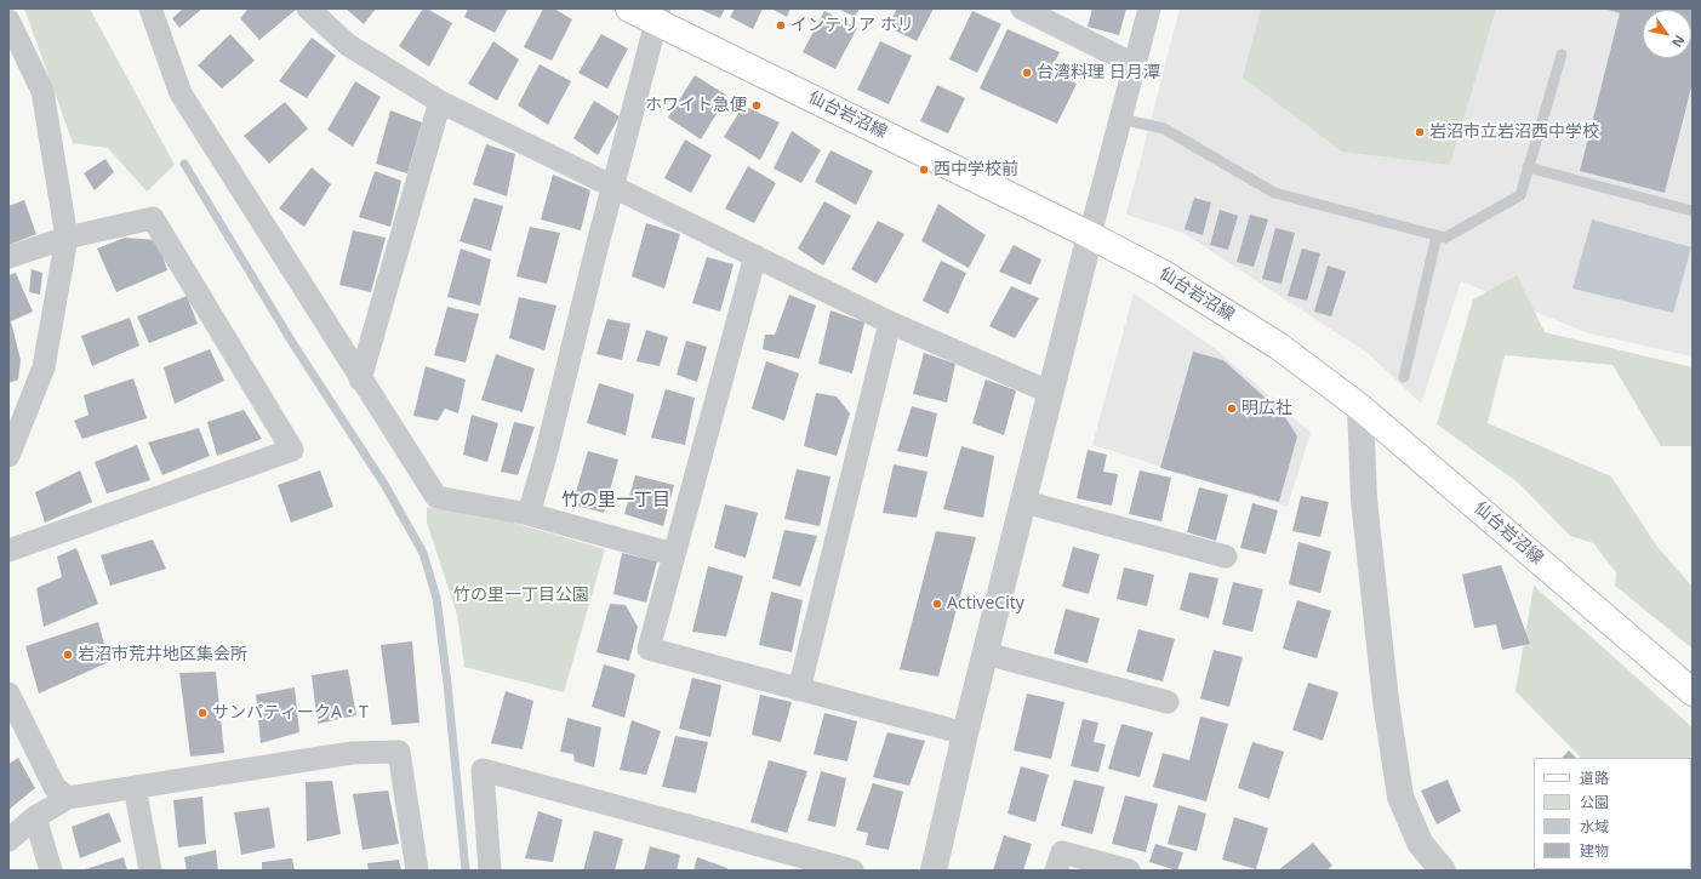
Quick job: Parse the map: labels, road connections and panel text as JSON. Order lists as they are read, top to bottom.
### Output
{
  "streets": {
    "main road": ["仙台岩沼線"]
  },
  "districts": ["竹の里一丁目"],
  "parks": ["竹の里一丁目公園"],
  "places": [
    "インテリア ホリ",
    "台湾料理 日月潭",
    "ホワイト急便",
    "岩沼市立岩沼西中学校",
    "西中学校前",
    "明広社",
    "ActiveCity",
    "岩沼市荒井地区集会所",
    "サンパティークA・T"
  ],
  "legend": [
    "道路",
    "公園",
    "水域",
    "建物"
  ],
  "north": "bottom right"
}
